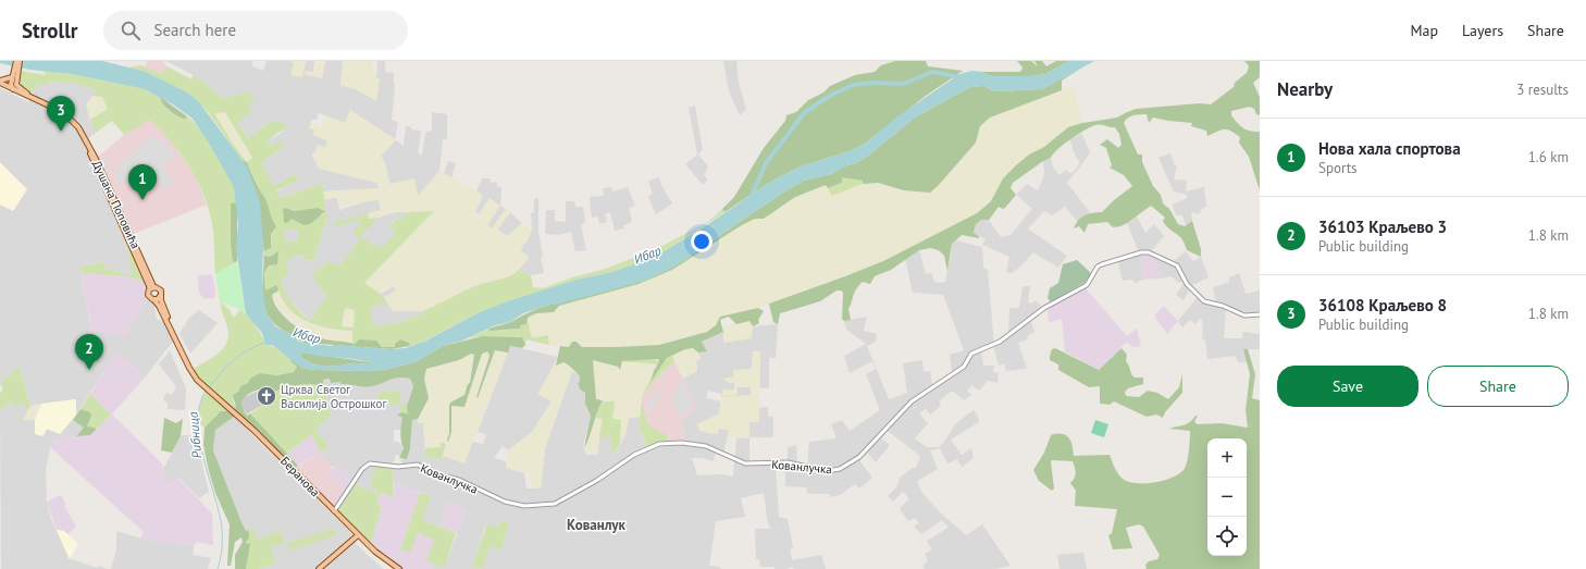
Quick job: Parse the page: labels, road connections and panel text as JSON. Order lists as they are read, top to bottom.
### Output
{
  "streets": {
    "main road": ["Душана Поповића", "Беранова"],
    "street": ["Кованлучка"]
  },
  "crossings": [
    ["Кованлучка", "Беранова"]
  ],
  "districts": ["Кованлук"],
  "water": ["Ибар", "Рибница"],
  "places": {
    "church": ["Црква Светог Василија Острошког"]
  },
  "page": {
    "header": "Strollr",
    "search": "Search here",
    "nav": ["Map", "Layers", "Share"],
    "heading": ["Nearby", "3 results"],
    "pins": ["3", "1", "2"],
    "list": [
      {
        "mark": "1",
        "name": "Нова хала спортова",
        "note": "Sports",
        "value": "1.6 km"
      },
      {
        "mark": "2",
        "name": "36103 Краљево 3",
        "note": "Public building",
        "value": "1.8 km"
      },
      {
        "mark": "3",
        "name": "36108 Краљево 8",
        "note": "Public building",
        "value": "1.8 km"
      }
    ],
    "buttons": ["Save", "Share"],
    "map_buttons": ["+", "−"]
  }
}
